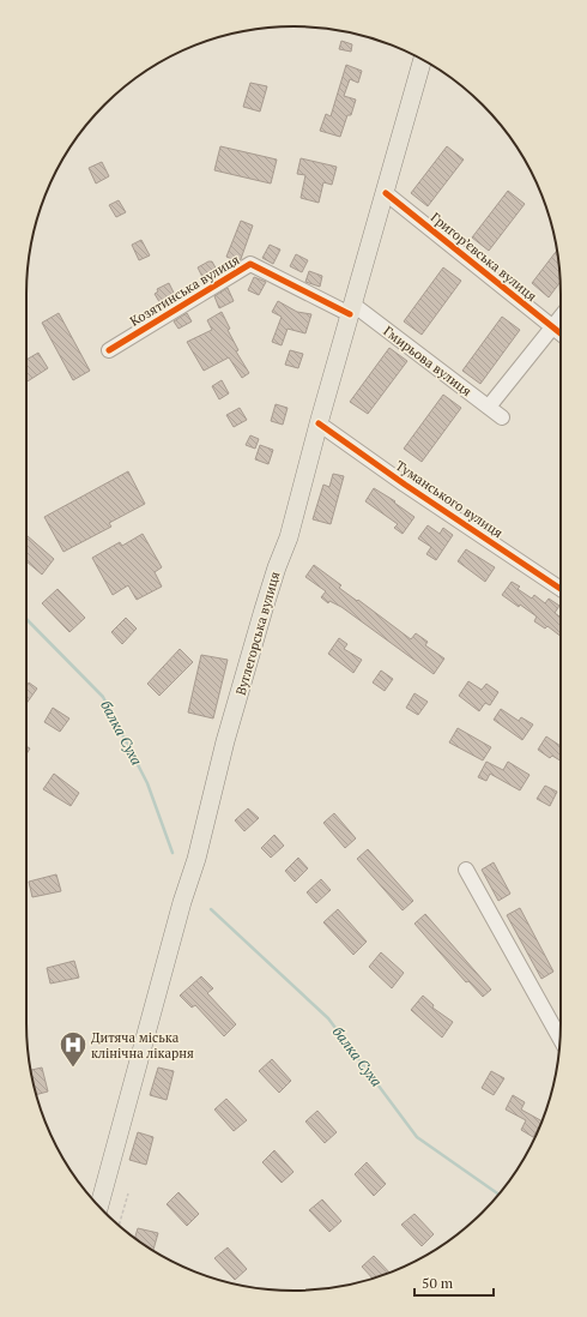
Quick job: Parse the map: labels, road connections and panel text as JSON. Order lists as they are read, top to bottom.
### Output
{
  "streets": {
    "main road": ["Вуглегорська вулиця"],
    "street": [
      "Григор’євська вулиця",
      "Козятинська вулиця",
      "Гмирьова вулиця",
      "Туманського вулиця"
    ]
  },
  "crossings": [
    ["Григор’євська вулиця", "Вуглегорська вулиця"],
    ["Козятинська вулиця", "Гмирьова вулиця"],
    ["Козятинська вулиця", "Вуглегорська вулиця"],
    ["Гмирьова вулиця", "Вуглегорська вулиця"],
    ["Туманського вулиця", "Вуглегорська вулиця"]
  ],
  "water": ["балка Суха"],
  "places": {
    "hospital": ["Дитяча міська клінічна лікарня"]
  },
  "scale_bar": "50 m"
}
